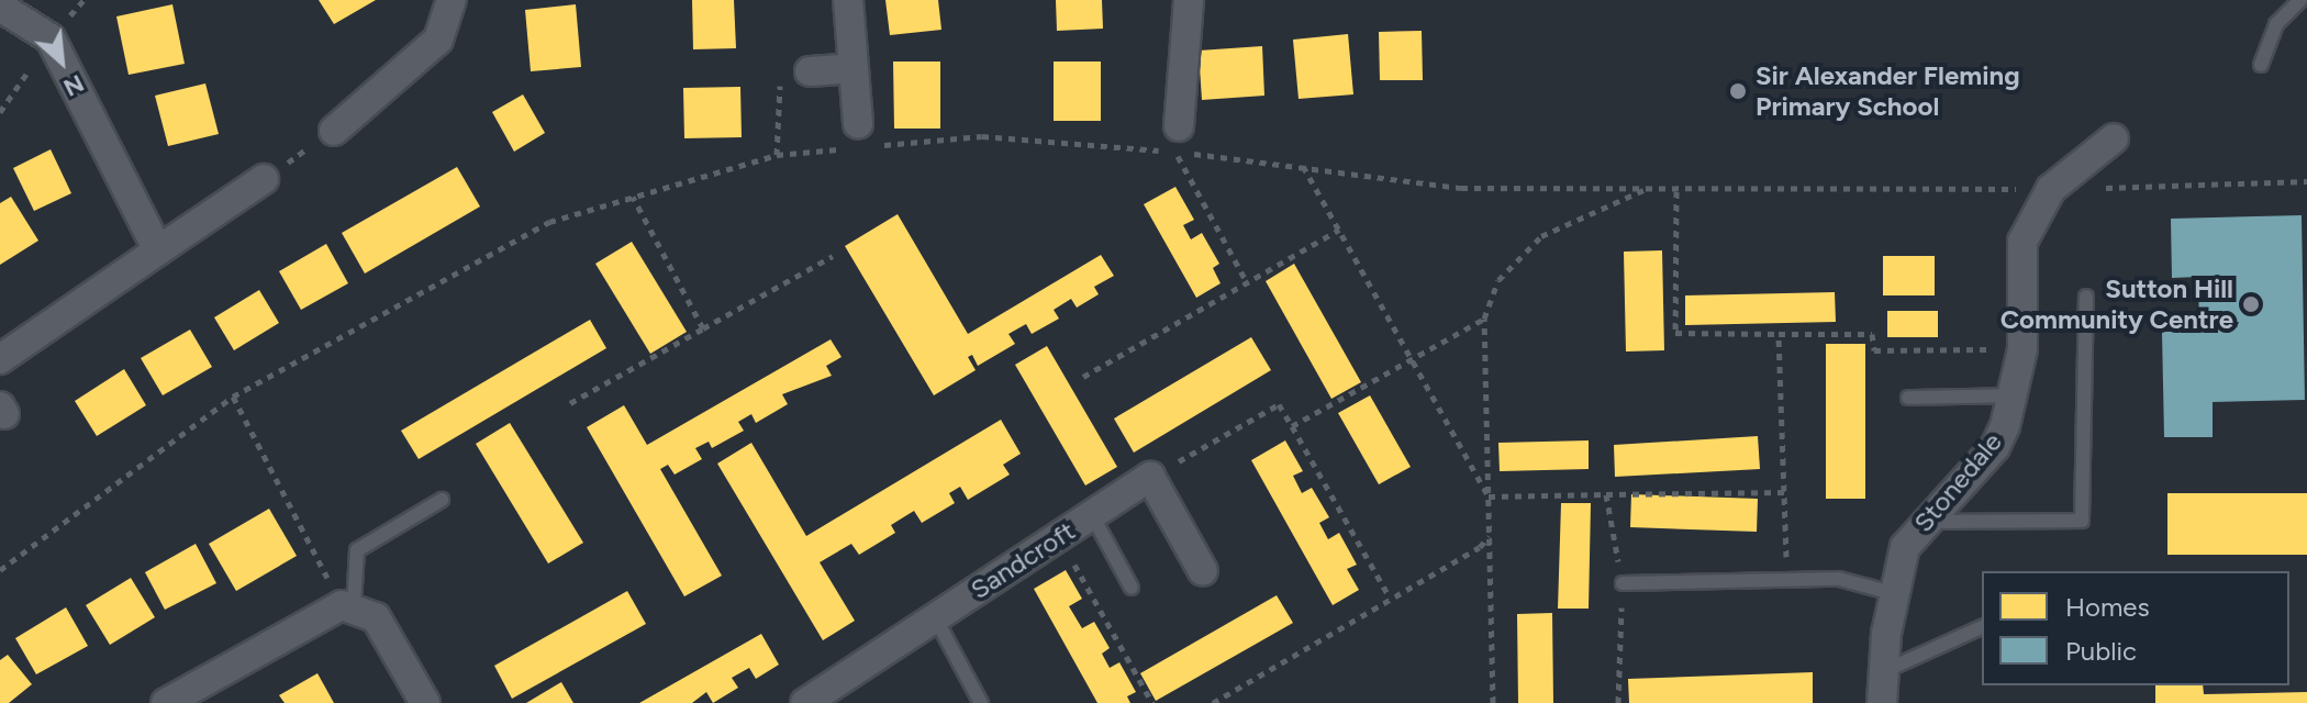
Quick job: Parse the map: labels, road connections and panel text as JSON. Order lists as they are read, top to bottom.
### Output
{
  "streets": {
    "street": ["Stonedale", "Sandcroft"]
  },
  "places": ["Sir Alexander Fleming Primary School", "Sutton Hill Community Centre"],
  "legend": ["Homes", "Public"],
  "north": "bottom right"
}
